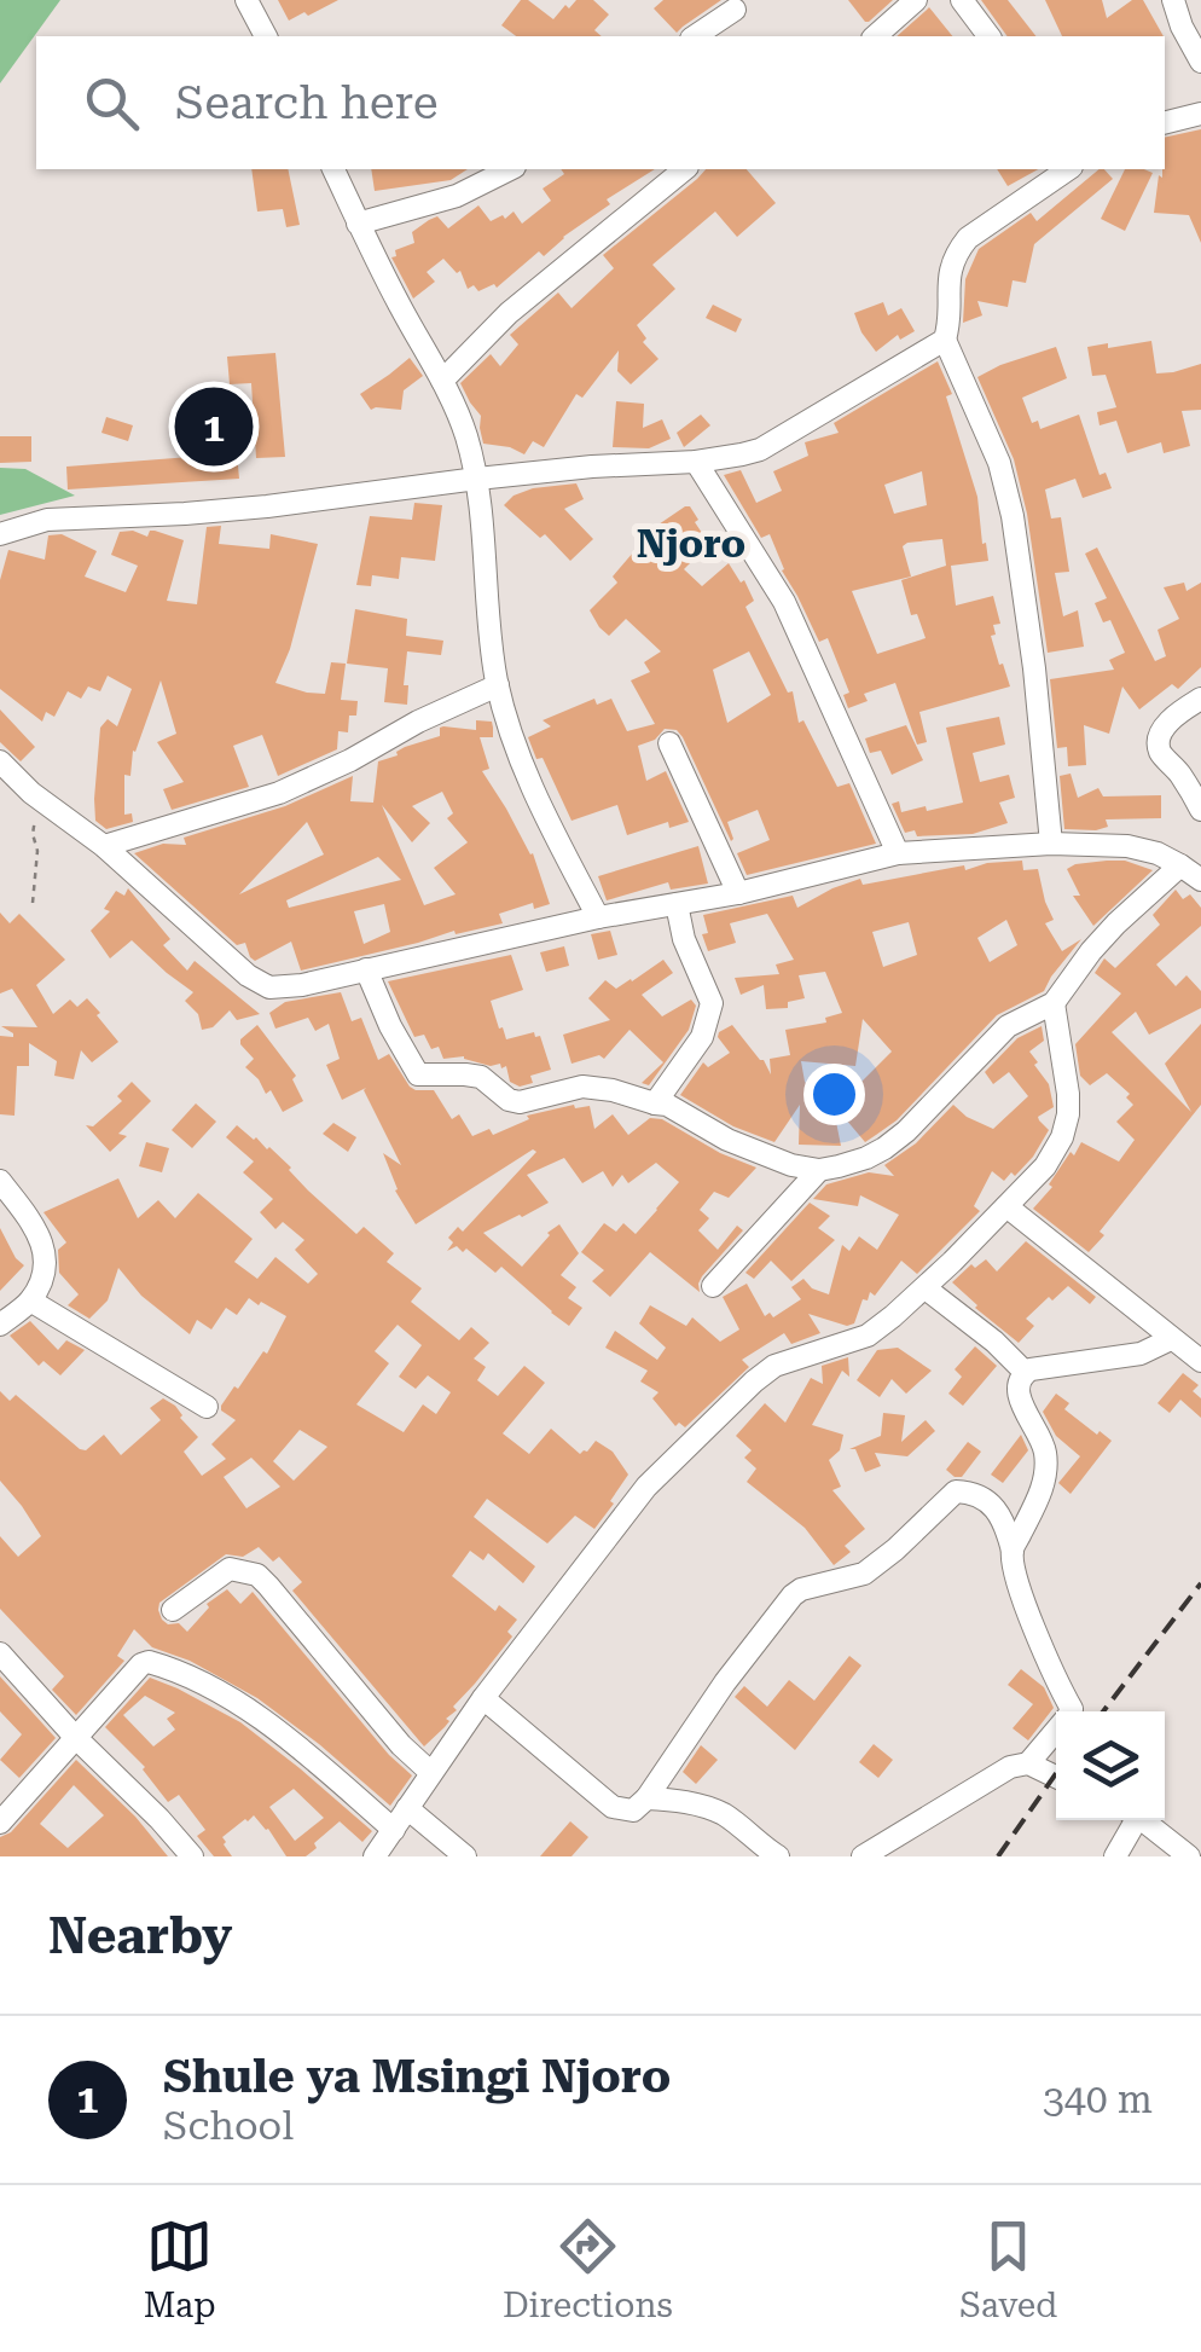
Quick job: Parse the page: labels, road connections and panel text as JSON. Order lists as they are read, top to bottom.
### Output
{
  "districts": ["Njoro"],
  "page": {
    "search": "Search here",
    "pins": "1",
    "heading": "Nearby",
    "list": [
      {
        "mark": "1",
        "name": "Shule ya Msingi Njoro",
        "note": "School",
        "value": "340 m"
      }
    ],
    "nav": ["Map", "Directions", "Saved"]
  }
}
